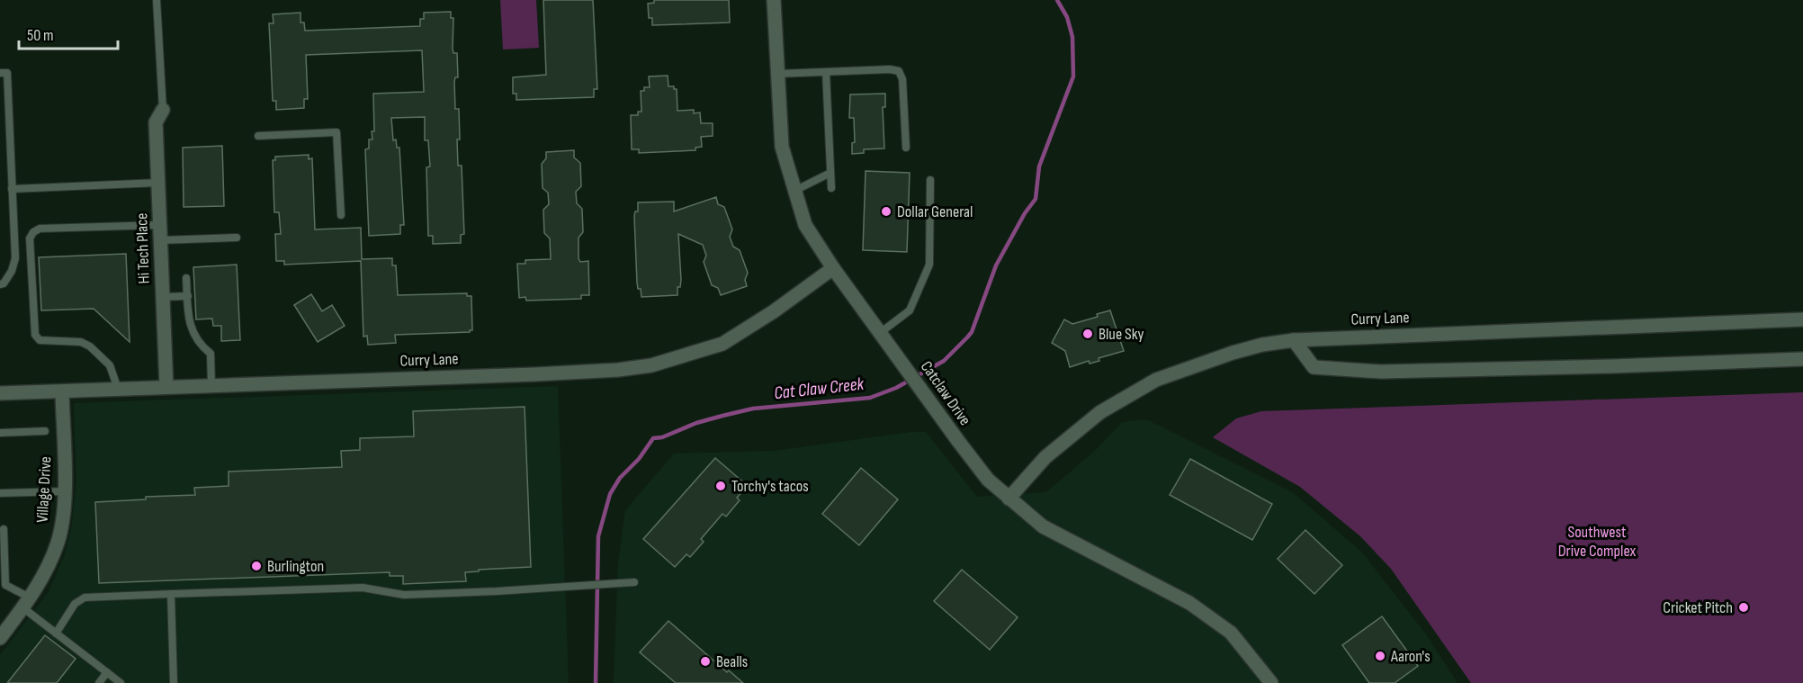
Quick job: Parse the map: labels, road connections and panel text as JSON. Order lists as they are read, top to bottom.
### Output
{
  "streets": {
    "street": [
      "Hi Tech Place",
      "Curry Lane",
      "Catclaw Drive",
      "Village Drive"
    ]
  },
  "crossings": [
    ["Hi Tech Place", "Curry Lane"],
    ["Curry Lane", "Catclaw Drive"],
    ["Curry Lane", "Village Drive"]
  ],
  "water": ["Cat Claw Creek"],
  "parks": ["Southwest Drive Complex"],
  "places": [
    "Dollar General",
    "Blue Sky",
    "Torchy's tacos",
    "Burlington",
    "Cricket Pitch",
    "Aaron's",
    "Bealls"
  ],
  "scale_bar": "50 m"
}
